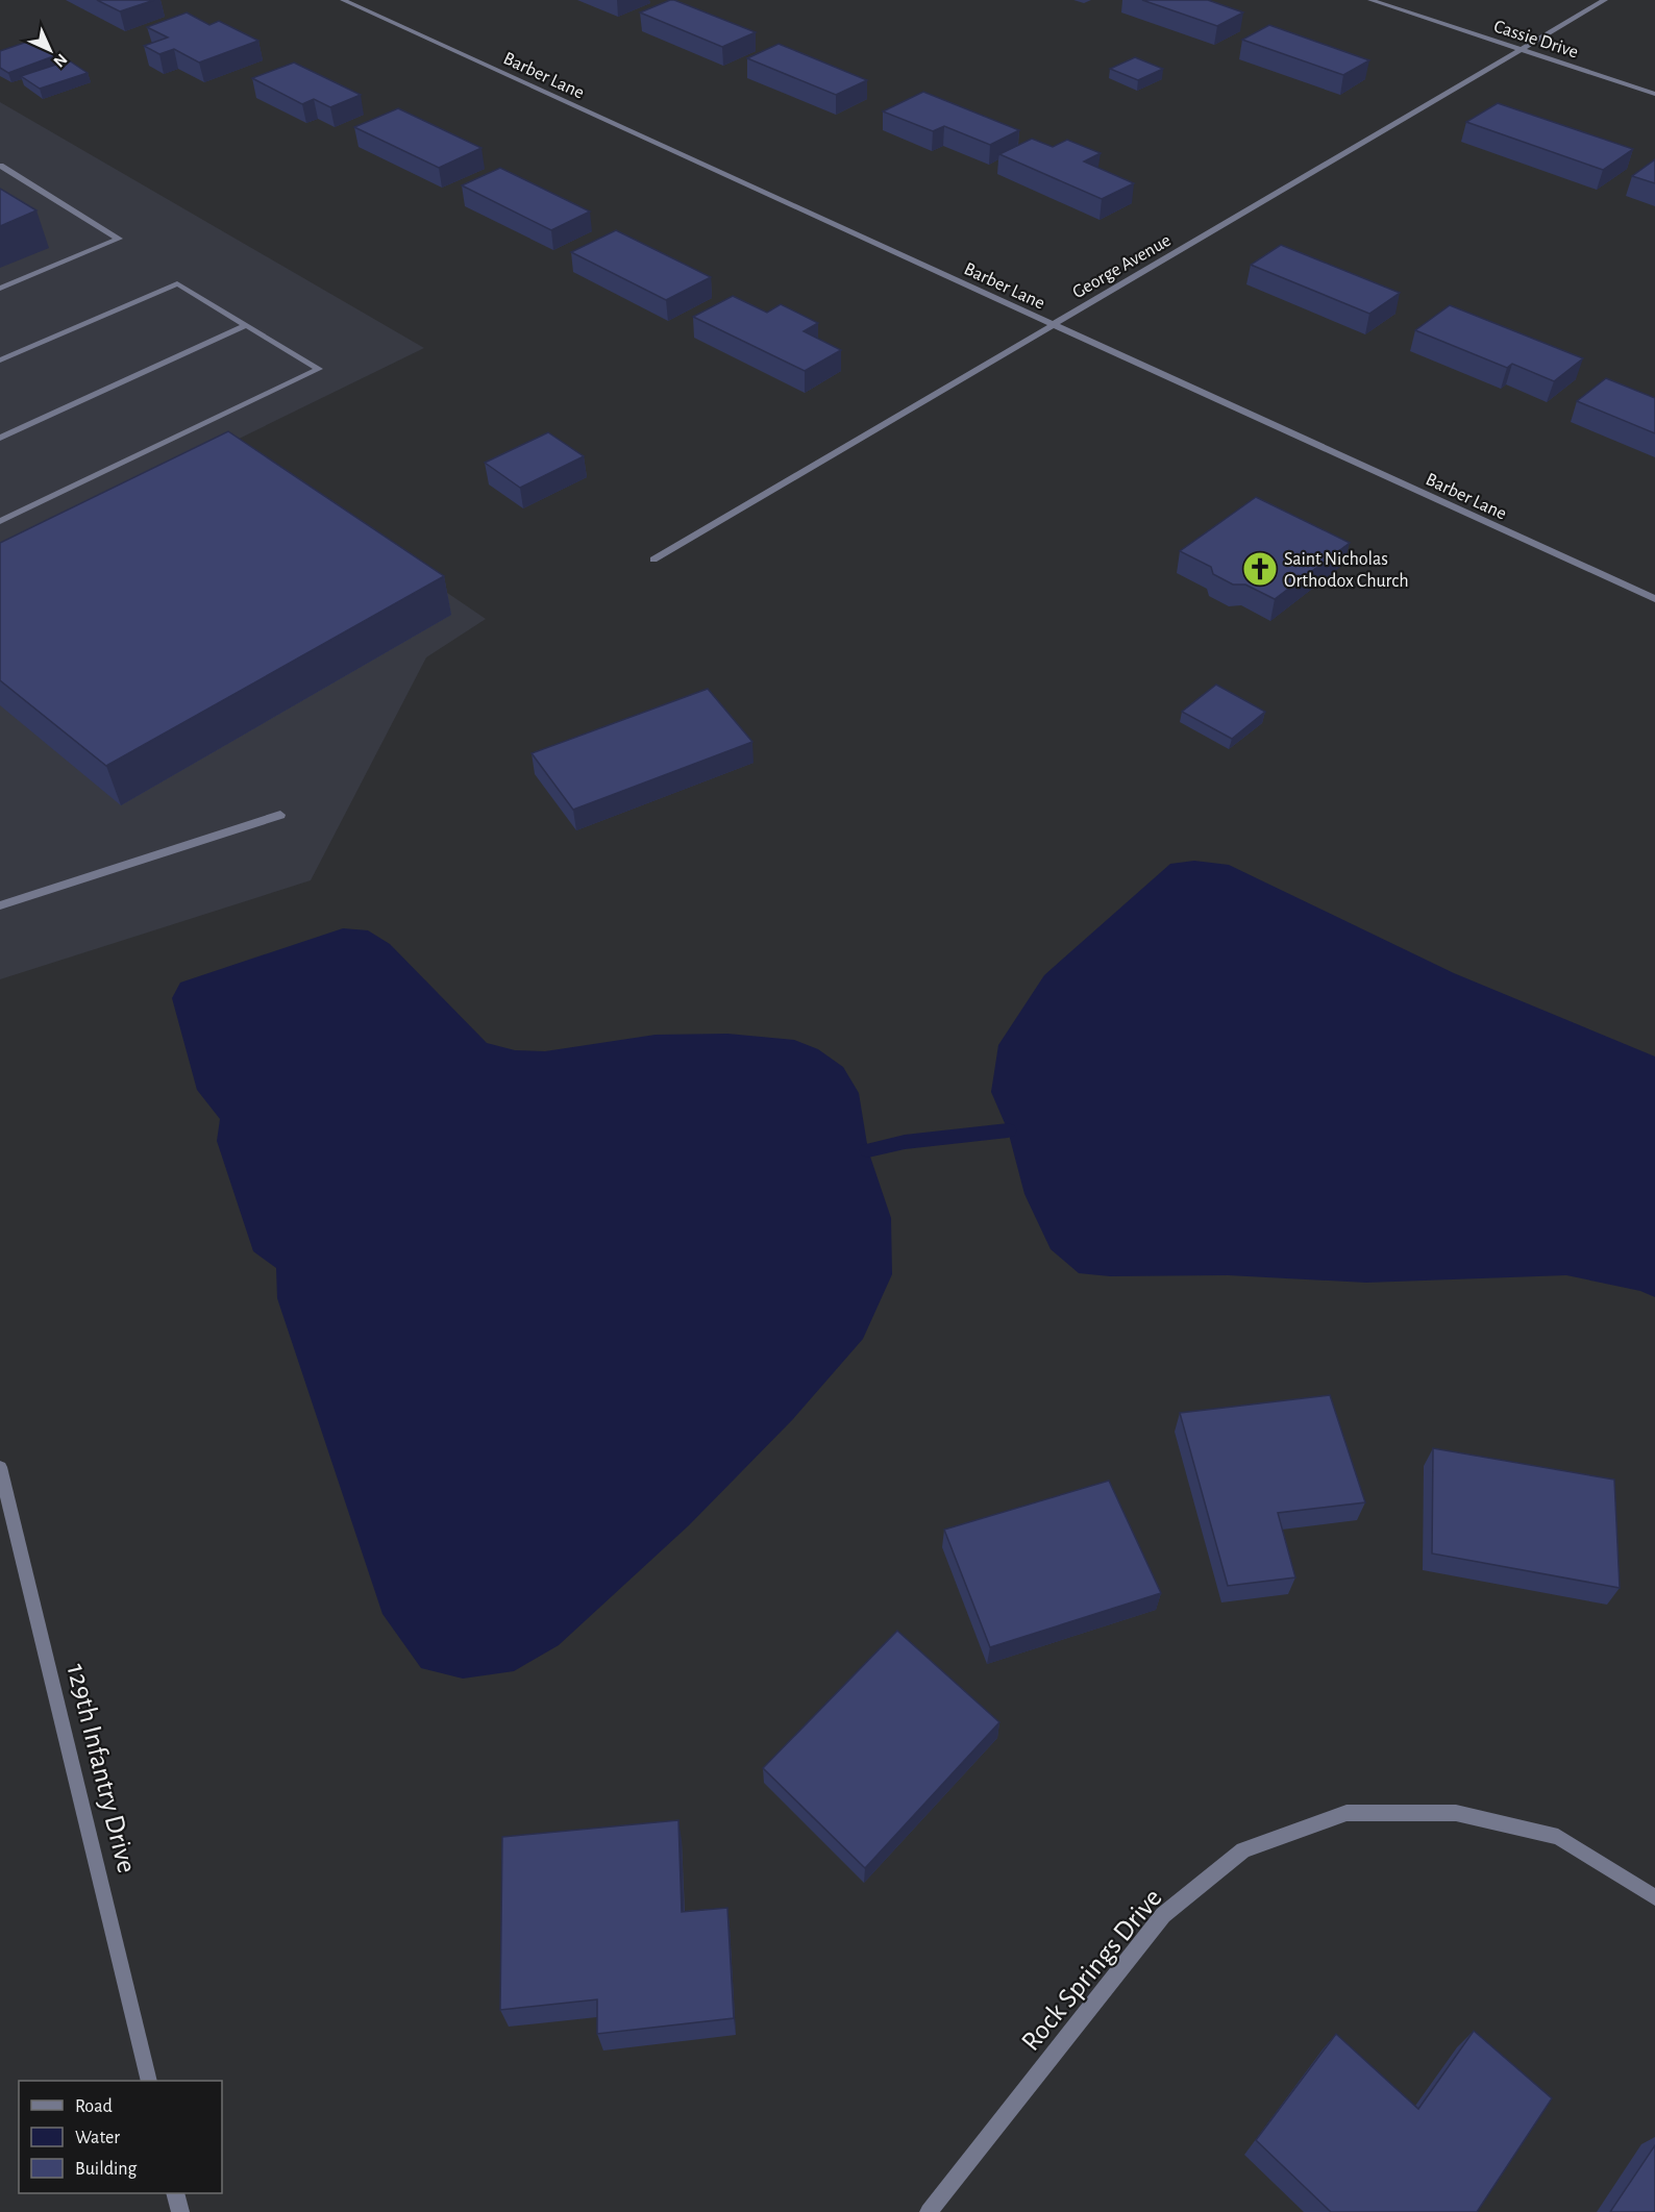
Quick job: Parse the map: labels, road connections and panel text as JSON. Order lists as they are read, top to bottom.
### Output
{
  "streets": {
    "street": [
      "Cassie Drive",
      "Barber Lane",
      "George Avenue",
      "129th Infantry Drive",
      "Rock Springs Drive"
    ]
  },
  "crossings": [
    ["Cassie Drive", "George Avenue"],
    ["Barber Lane", "George Avenue"]
  ],
  "places": {
    "church": ["Saint Nicholas Orthodox Church"]
  },
  "legend": ["Road", "Water", "Building"],
  "north": "bottom right"
}
